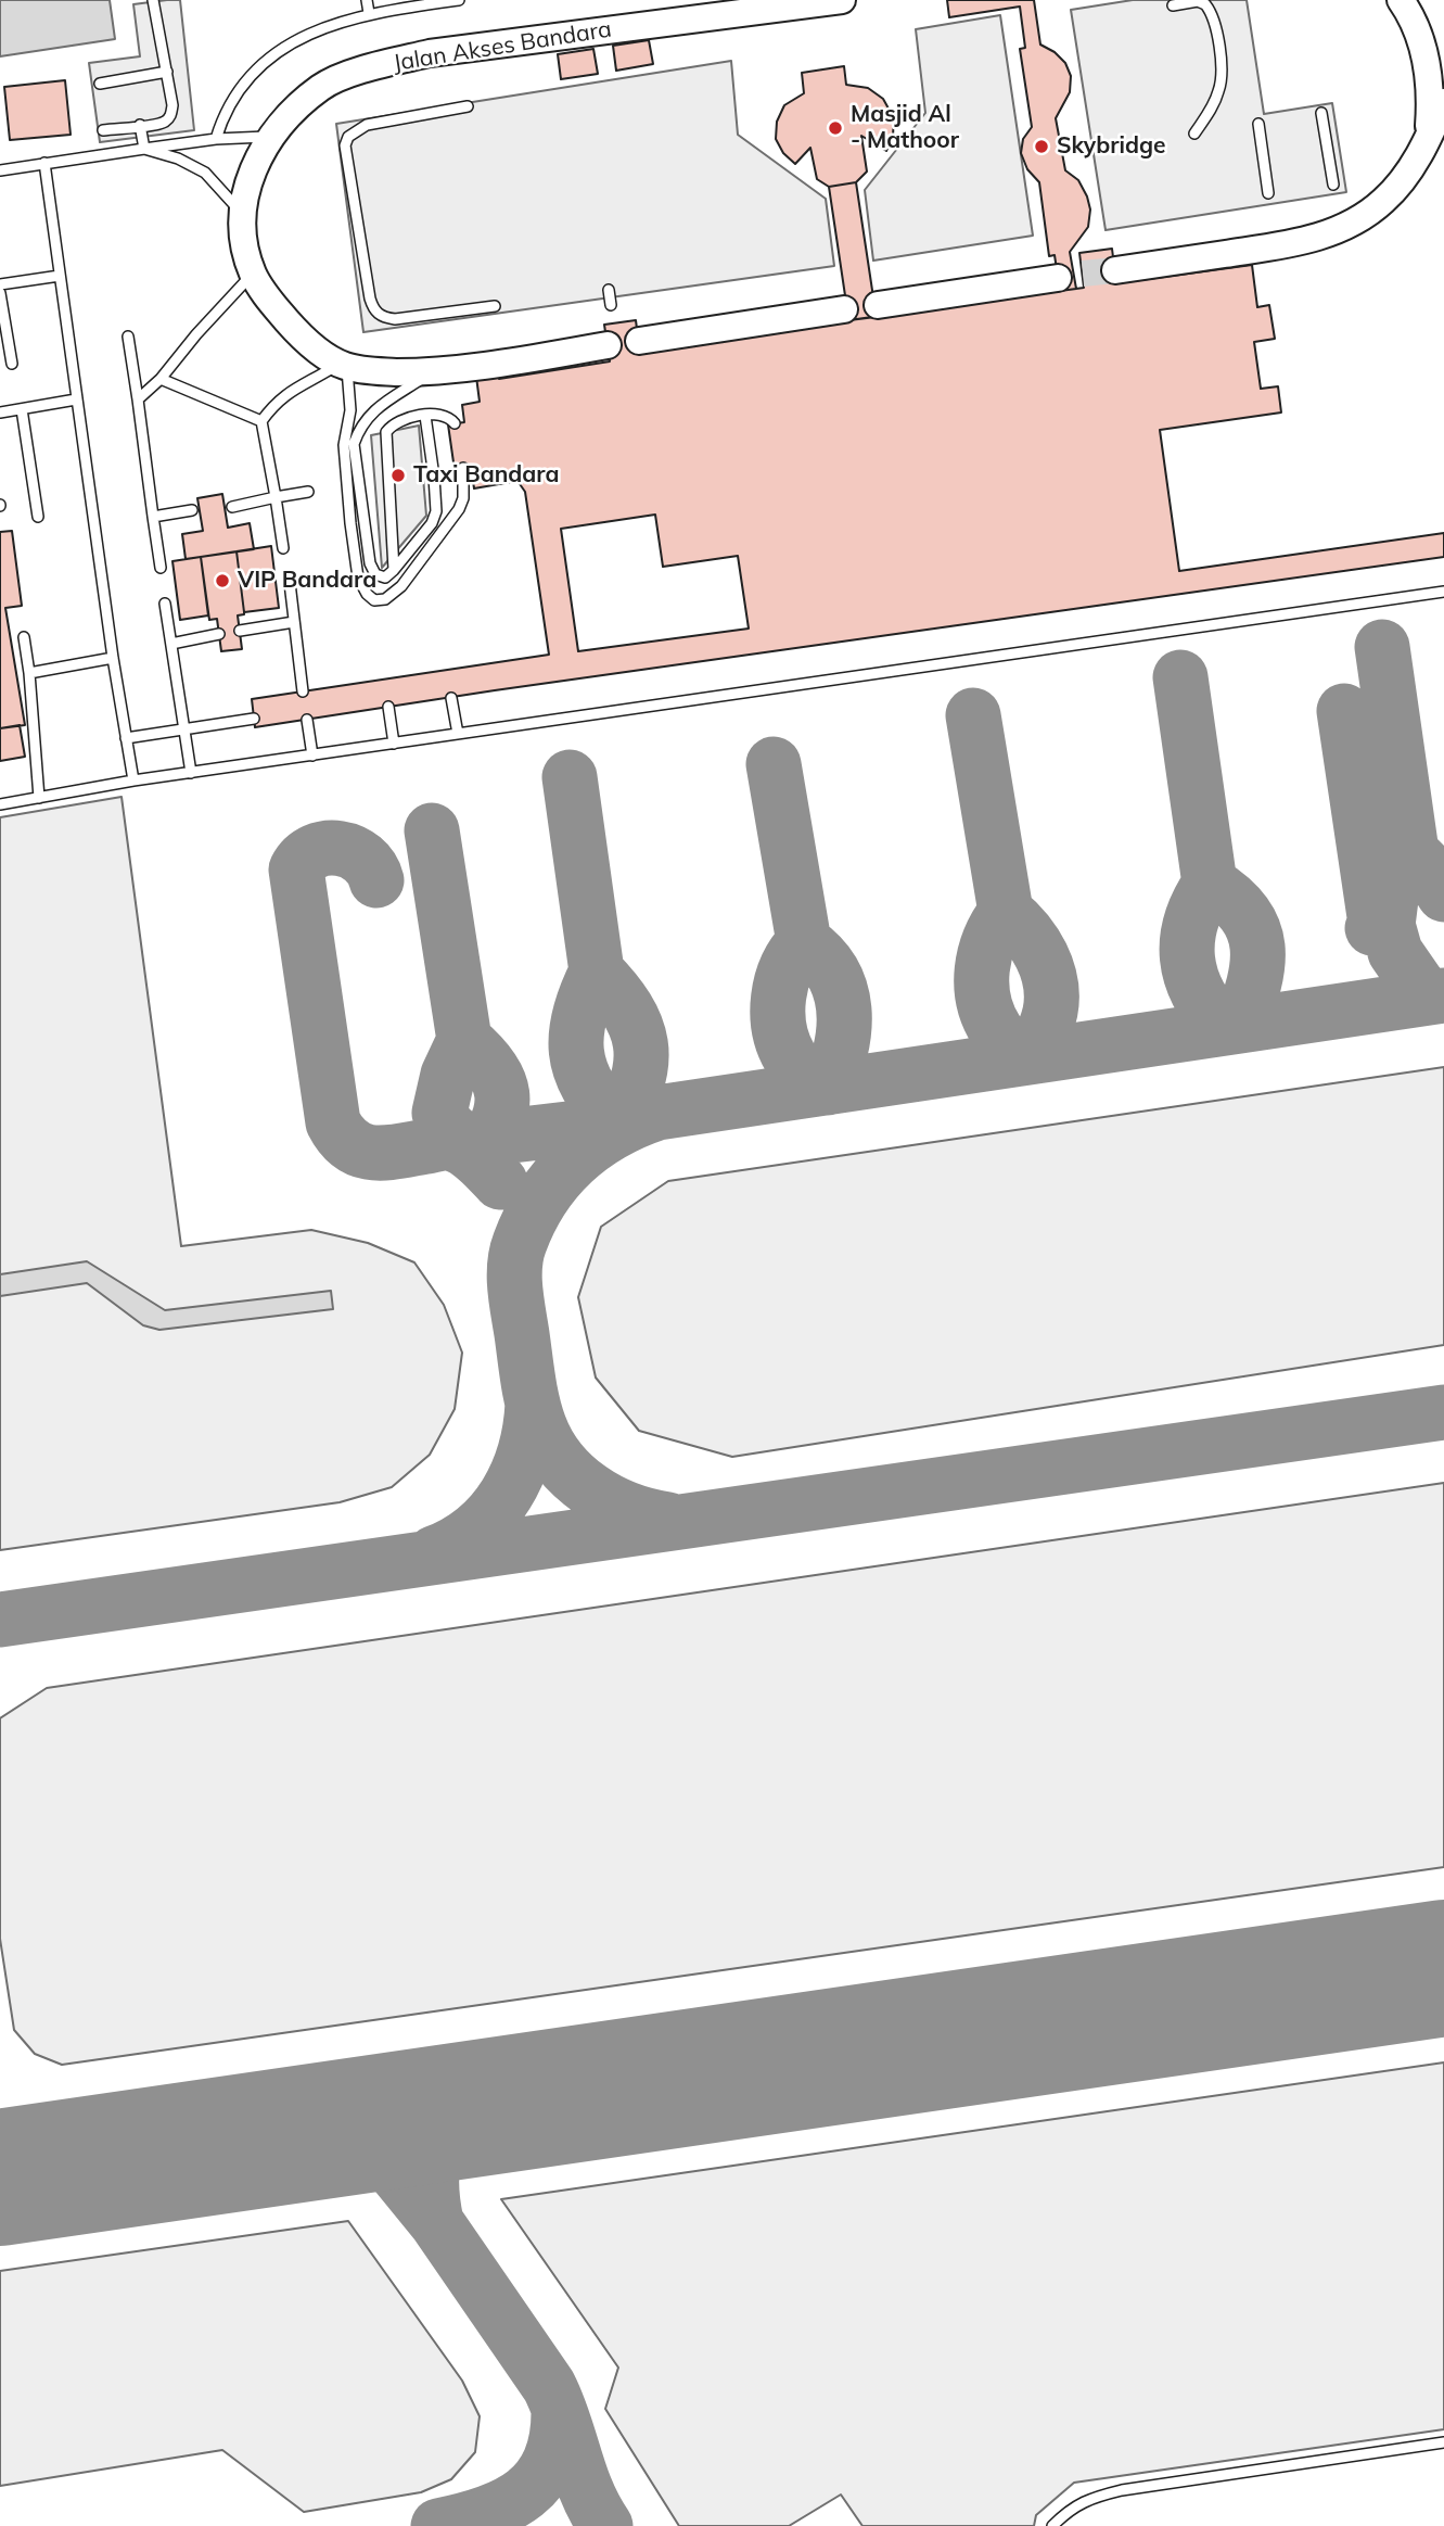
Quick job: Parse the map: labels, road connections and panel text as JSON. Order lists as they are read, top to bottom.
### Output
{
  "streets": {
    "street": ["Jalan Akses Bandara"]
  },
  "places": [
    "Masjid Al - Mathoor",
    "Skybridge",
    "Taxi Bandara",
    "VIP Bandara"
  ]
}
